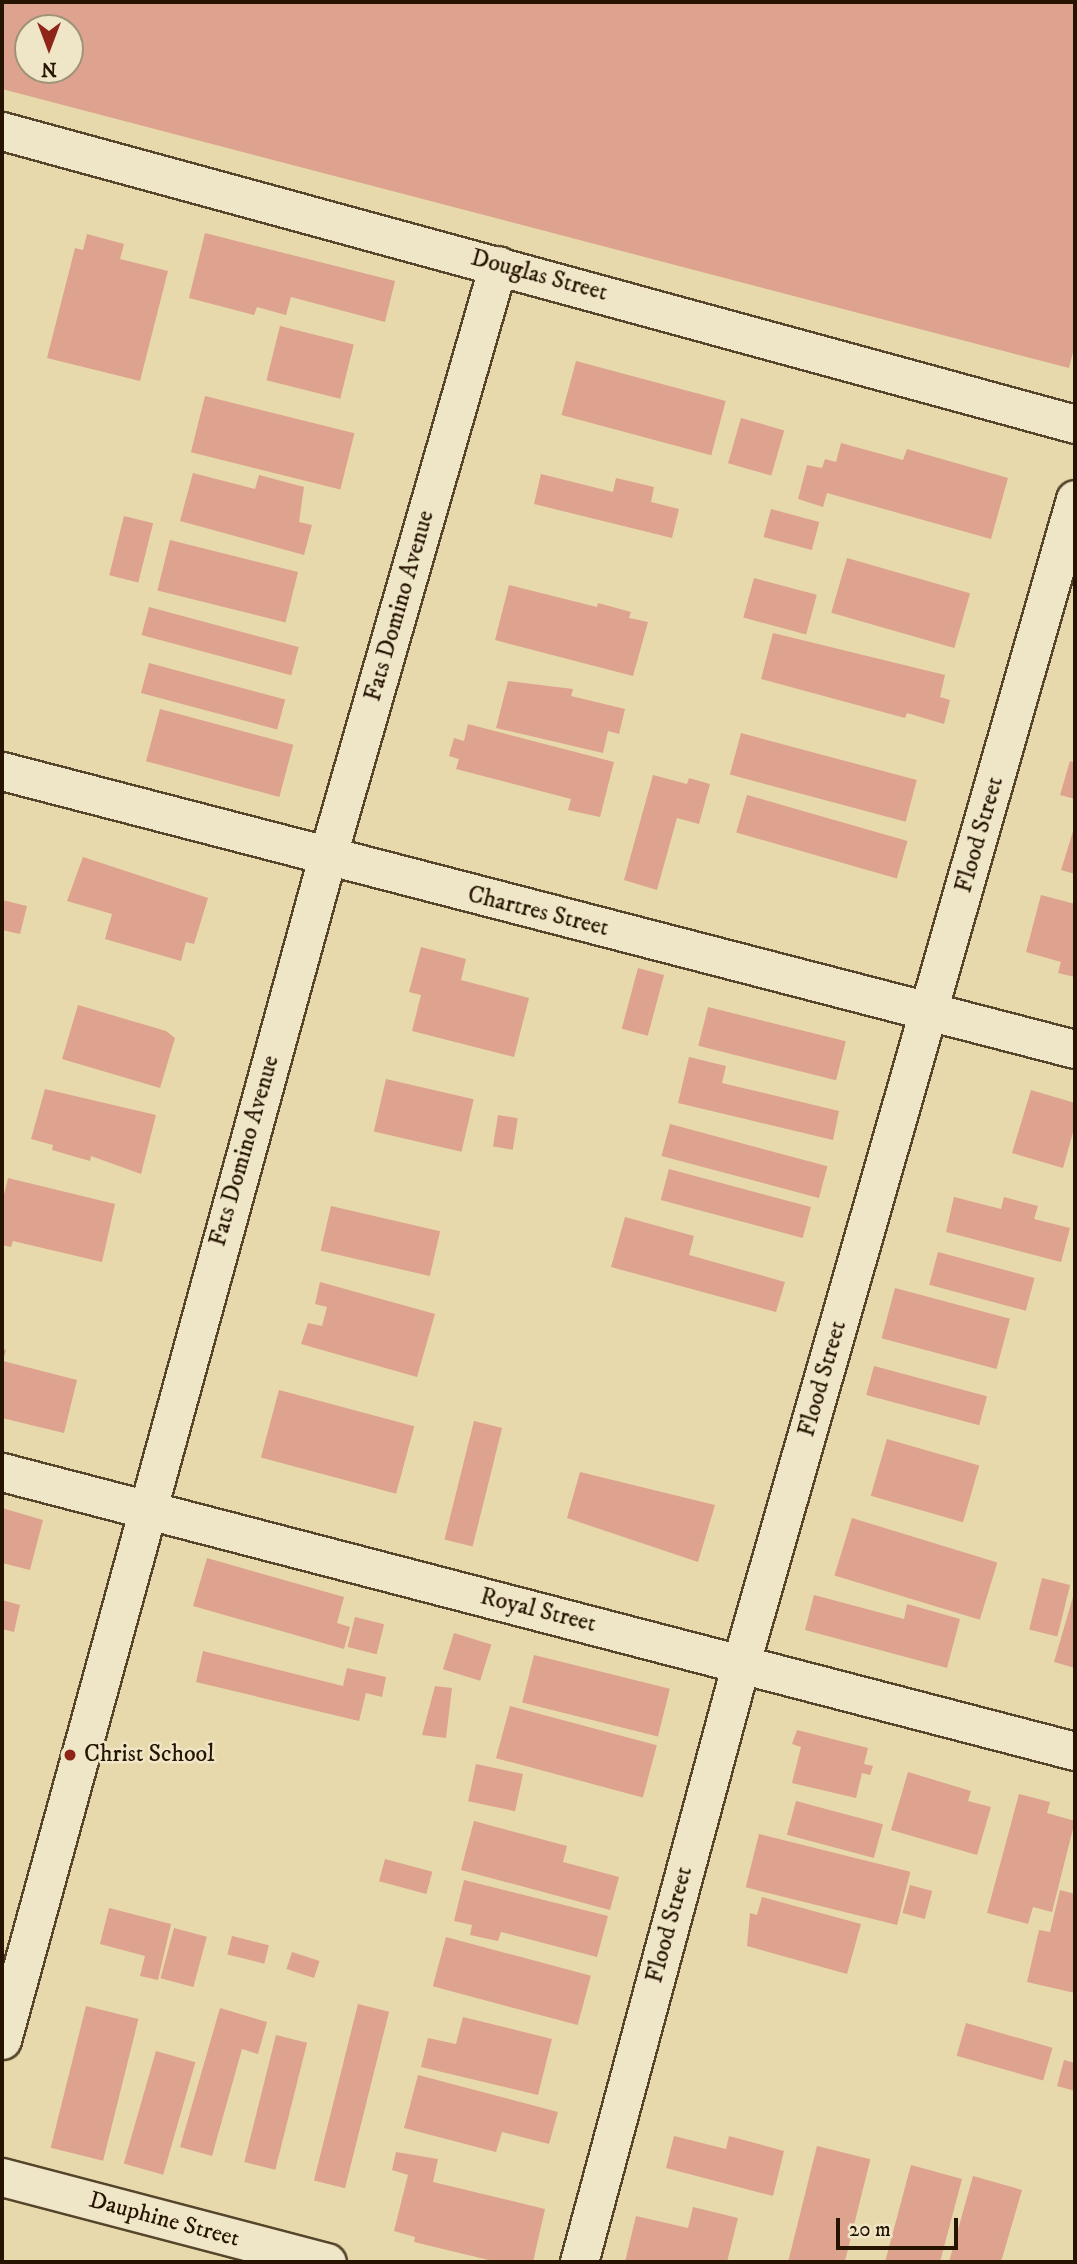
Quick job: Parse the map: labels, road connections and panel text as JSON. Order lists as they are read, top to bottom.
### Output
{
  "streets": {
    "street": [
      "Douglas Street",
      "Fats Domino Avenue",
      "Flood Street",
      "Chartres Street",
      "Royal Street",
      "Dauphine Street"
    ]
  },
  "crossings": [
    ["Douglas Street", "Fats Domino Avenue"],
    ["Fats Domino Avenue", "Chartres Street"],
    ["Fats Domino Avenue", "Royal Street"],
    ["Flood Street", "Chartres Street"],
    ["Flood Street", "Royal Street"]
  ],
  "places": ["Christ School"],
  "scale_bar": "20 m",
  "north": "bottom"
}
